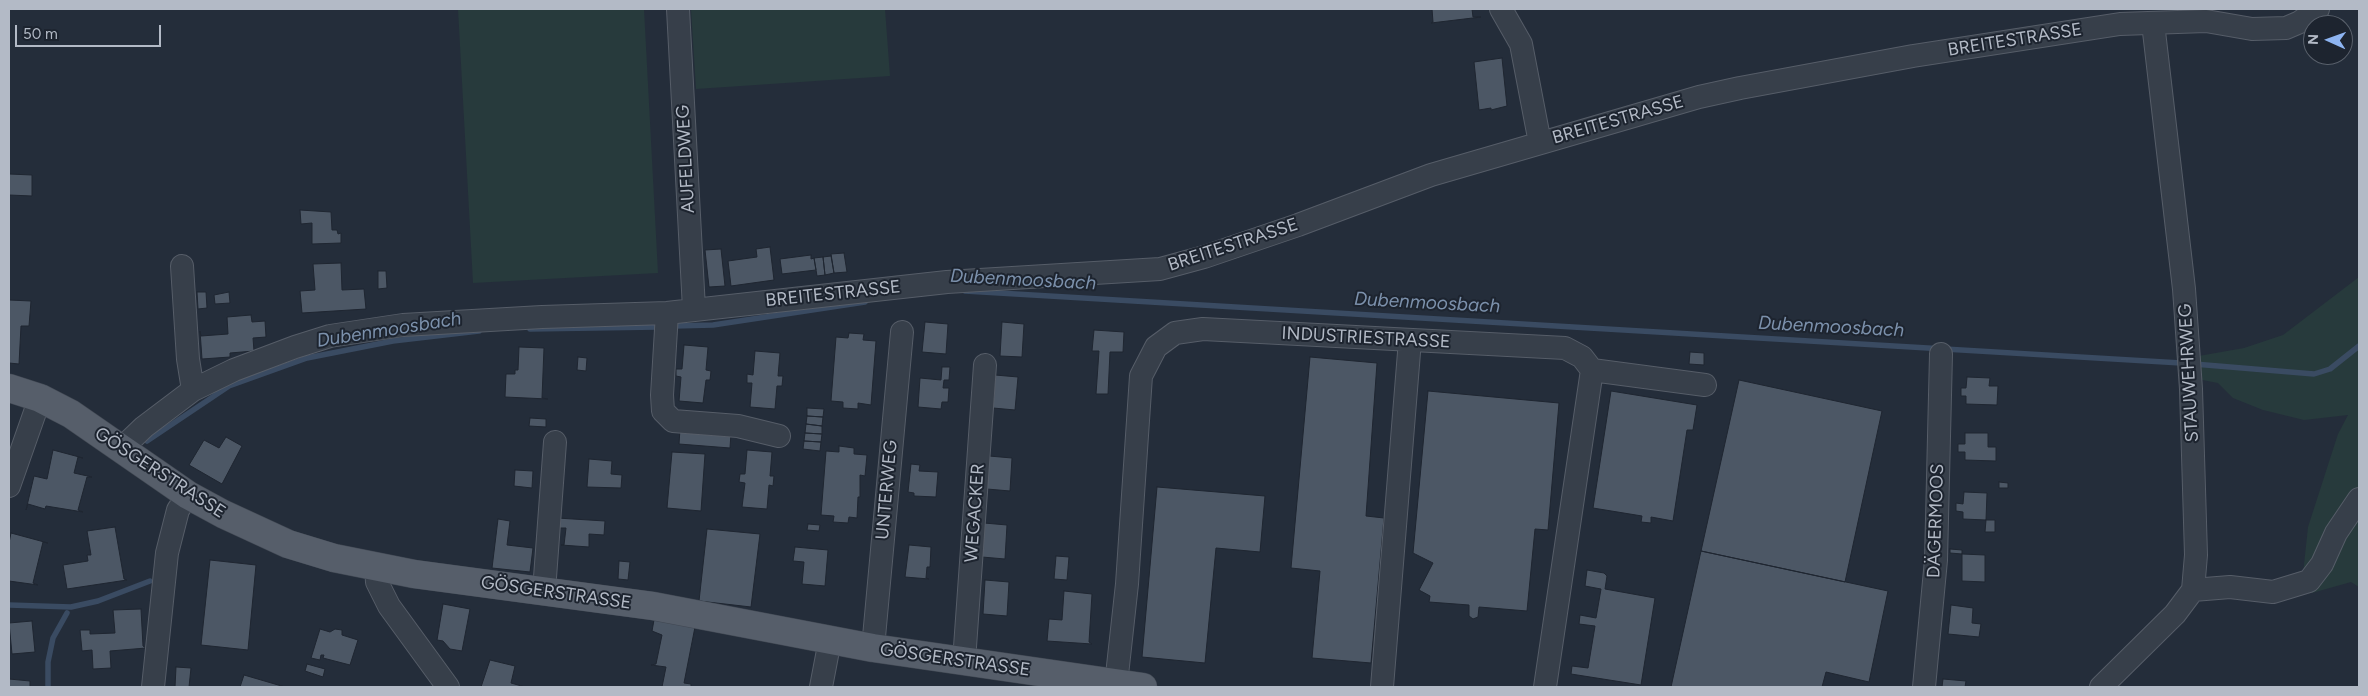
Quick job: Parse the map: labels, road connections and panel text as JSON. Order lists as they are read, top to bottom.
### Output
{
  "streets": {
    "main road": ["GÖSGERSTRASSE"],
    "street": [
      "BREITESTRASSE",
      "AUFELDWEG",
      "INDUSTRIESTRASSE",
      "STAUWEHRWEG",
      "UNTERWEG",
      "WEGACKER",
      "DÄGERMOOS"
    ]
  },
  "crossings": [
    ["BREITESTRASSE", "AUFELDWEG"],
    ["BREITESTRASSE", "STAUWEHRWEG"],
    ["BREITESTRASSE", "GÖSGERSTRASSE"],
    ["INDUSTRIESTRASSE", "GÖSGERSTRASSE"],
    ["GÖSGERSTRASSE", "UNTERWEG"],
    ["GÖSGERSTRASSE", "WEGACKER"]
  ],
  "water": ["Dubenmoosbach"],
  "scale_bar": "50 m",
  "north": "left"
}
